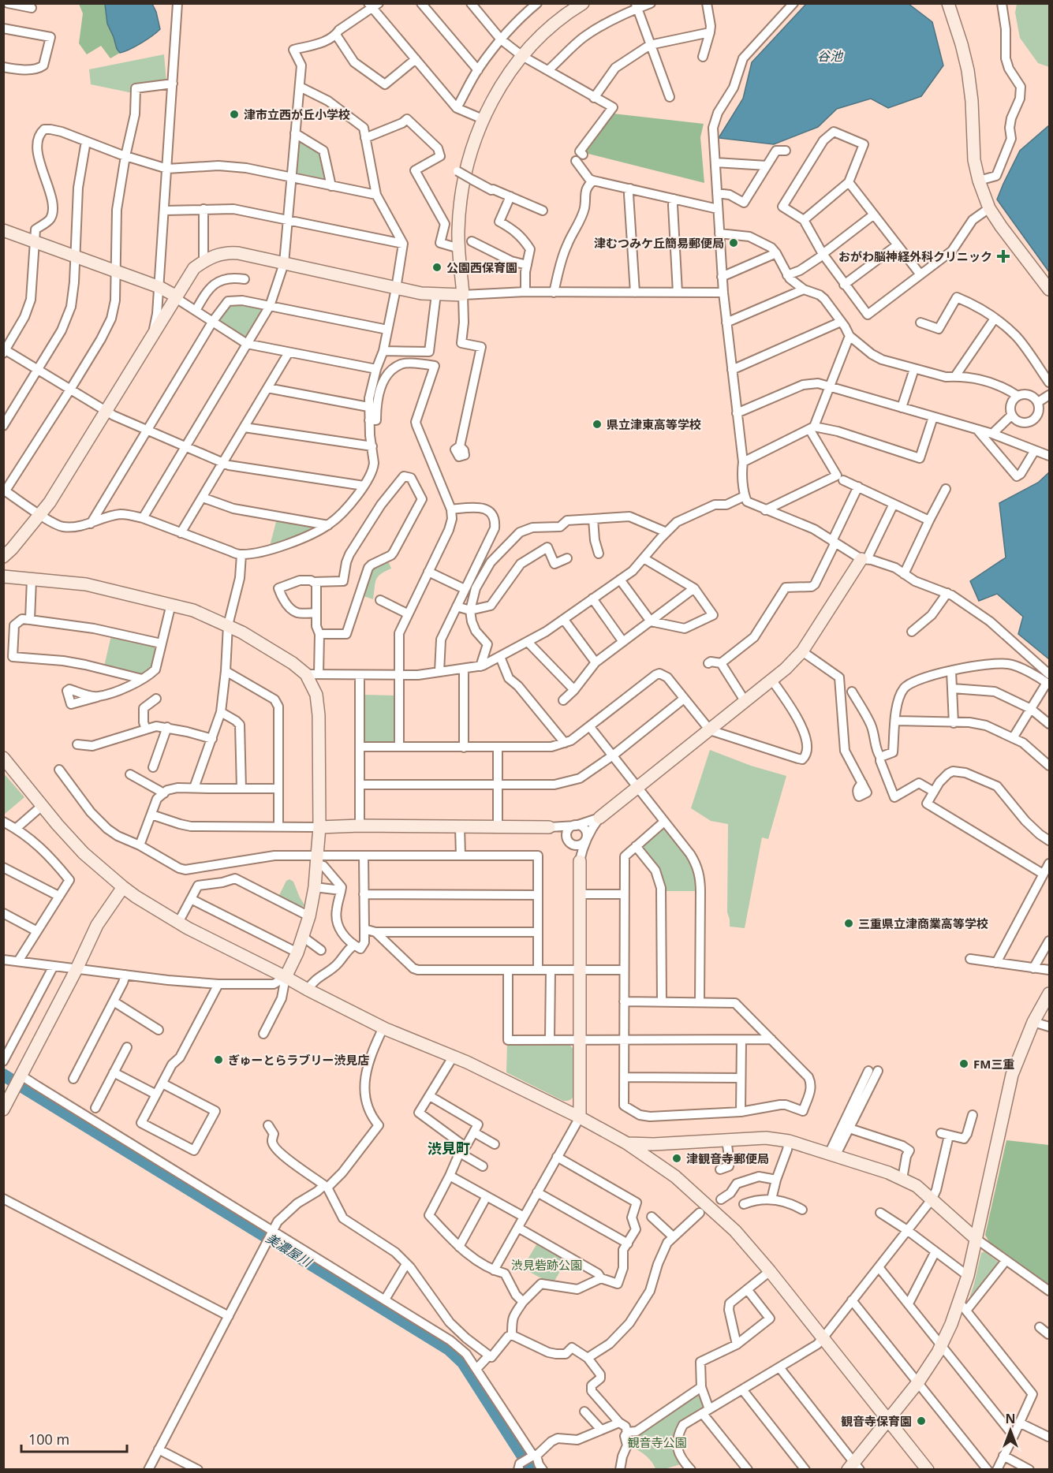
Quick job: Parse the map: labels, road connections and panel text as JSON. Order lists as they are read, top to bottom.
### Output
{
  "districts": ["渋見町"],
  "water": ["谷池", "美濃屋川"],
  "parks": ["渋見砦跡公園", "観音寺公園"],
  "places": {
    "other": [
      "津市立西が丘小学校",
      "津むつみケ丘簡易郵便局",
      "公園西保育園",
      "県立津東高等学校",
      "三重県立津商業高等学校",
      "ぎゅーとらラブリー渋見店",
      "FM三重",
      "津観音寺郵便局",
      "観音寺保育園"
    ],
    "health": ["おがわ脳神経外科クリニック"]
  },
  "scale_bar": "100 m",
  "north": "top"
}
